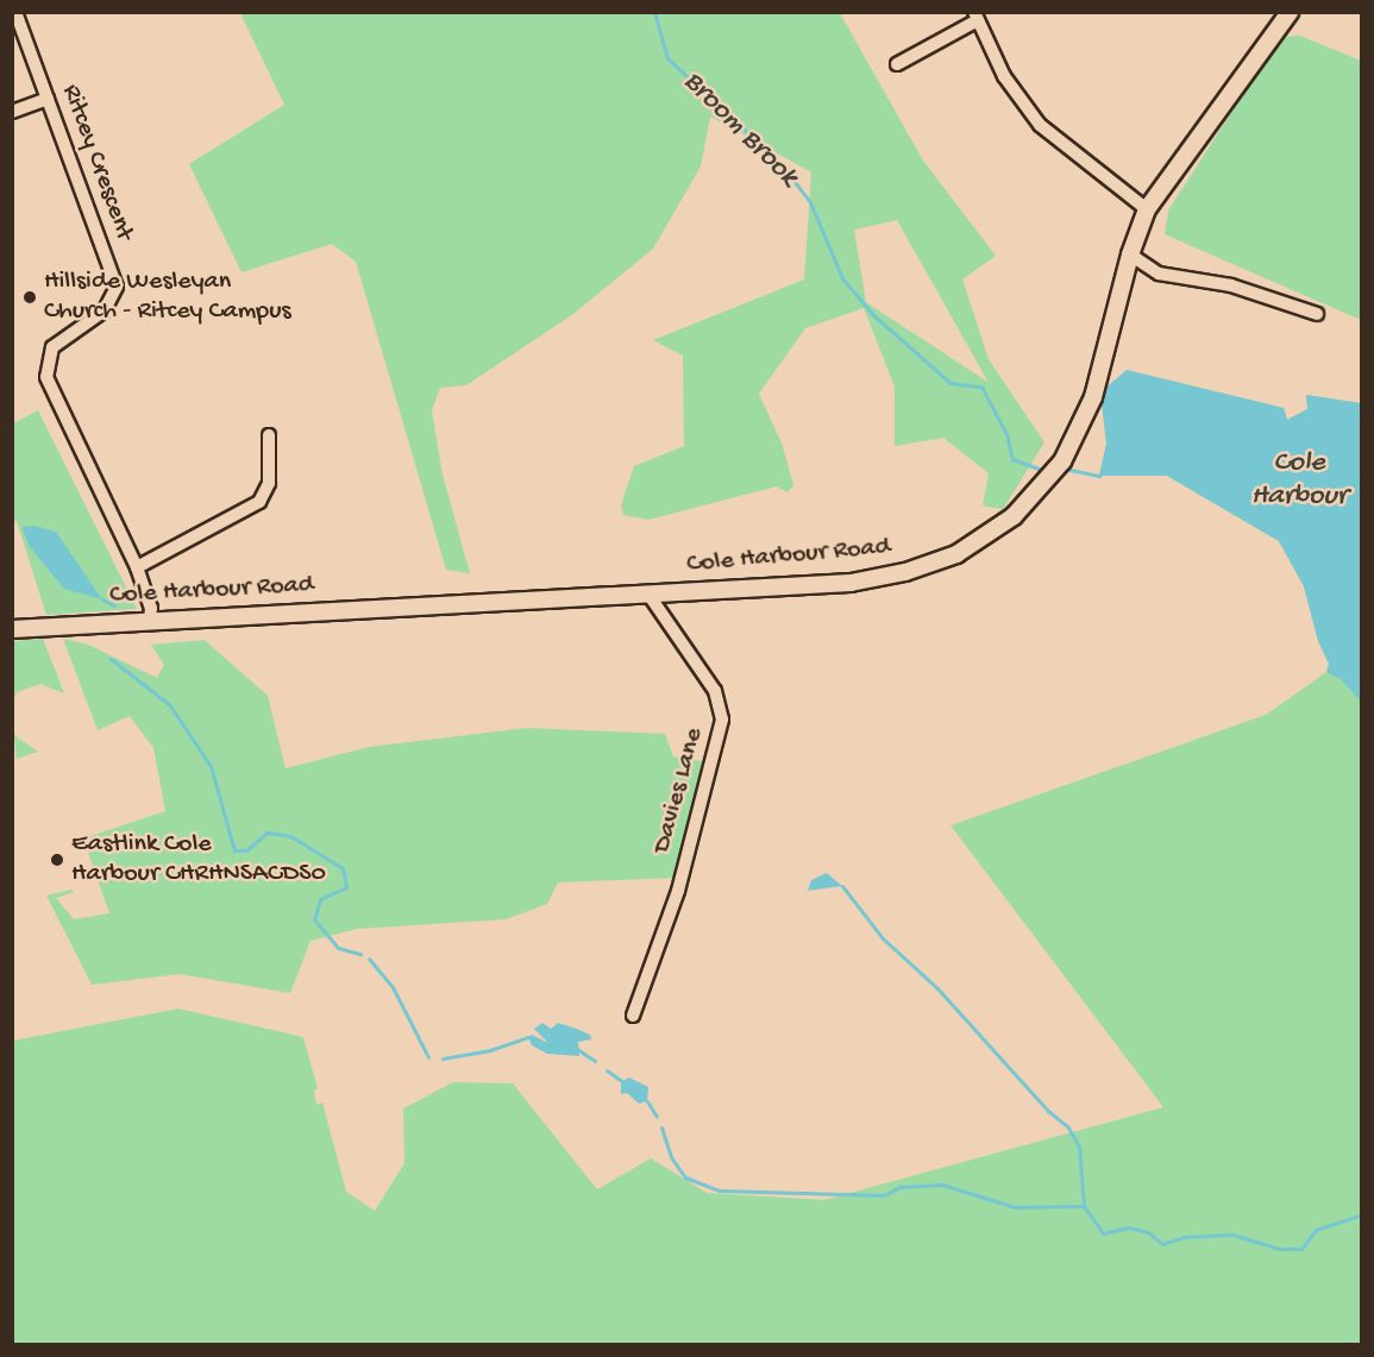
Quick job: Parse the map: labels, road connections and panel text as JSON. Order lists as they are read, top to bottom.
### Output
{
  "streets": {
    "main road": ["Cole Harbour Road"],
    "street": ["Ritcey Crescent", "Davies Lane"]
  },
  "crossings": [
    ["Ritcey Crescent", "Cole Harbour Road"],
    ["Cole Harbour Road", "Davies Lane"]
  ],
  "water": ["Broom Brook", "Cole Harbour"],
  "places": ["Hillside Wesleyan Church - Ritcey Campus", "Eastlink Cole Harbour CHRHNSACDS0"]
}
